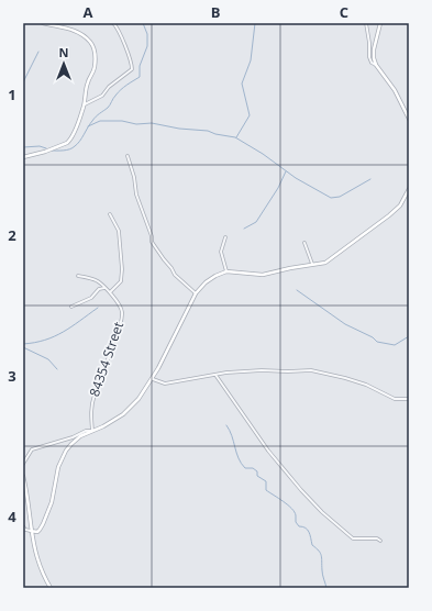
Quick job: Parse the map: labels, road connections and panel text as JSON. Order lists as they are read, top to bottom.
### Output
{
  "streets": {
    "street": ["84354 Street"]
  },
  "north": "top",
  "grid": {
    "columns": ["A", "B", "C"],
    "rows": [
      "1",
      "2",
      "3",
      "4"
    ]
  }
}
